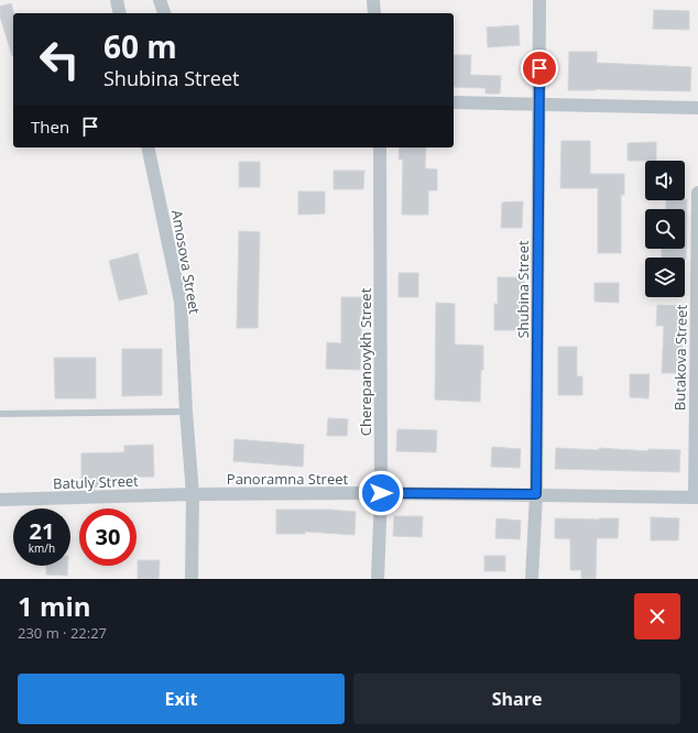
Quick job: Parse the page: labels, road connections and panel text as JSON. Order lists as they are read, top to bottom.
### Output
{
  "streets": {
    "street": [
      "Amosova Street",
      "Shubina Street",
      "Butakova Street",
      "Cherepanovykh Street",
      "Panoramna Street",
      "Batuly Street"
    ]
  },
  "crossings": [
    ["Amosova Street", "Panoramna Street"],
    ["Amosova Street", "Batuly Street"],
    ["Shubina Street", "Panoramna Street"],
    ["Butakova Street", "Panoramna Street"],
    ["Cherepanovykh Street", "Panoramna Street"],
    ["Panoramna Street", "Batuly Street"]
  ],
  "page": {
    "turn": ["60 m", "Shubina Street"],
    "then": "Then",
    "speed": "21 km/h",
    "limit": "30",
    "heading": ["1 min", "230 m · 22:27"],
    "buttons": ["Exit", "Share"]
  }
}
